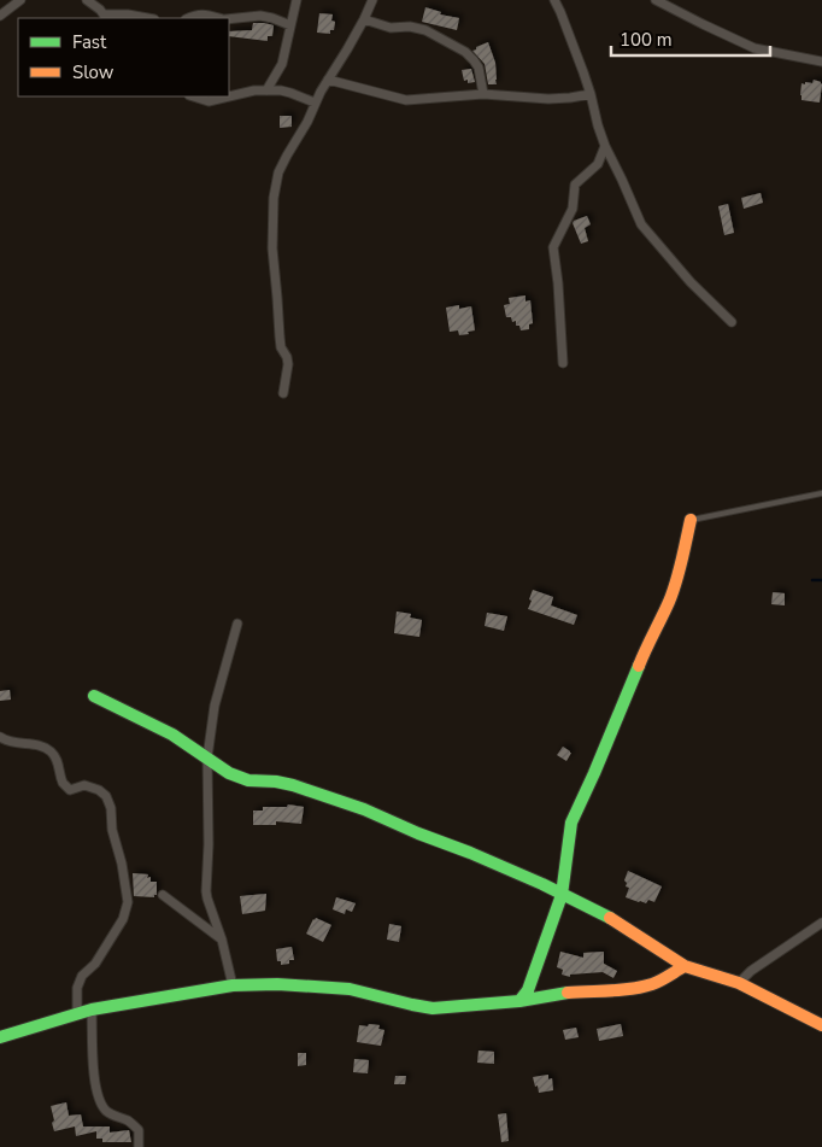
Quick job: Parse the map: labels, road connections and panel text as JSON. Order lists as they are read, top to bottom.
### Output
{
  "legend": ["Fast", "Slow"],
  "scale_bar": "100 m"
}
